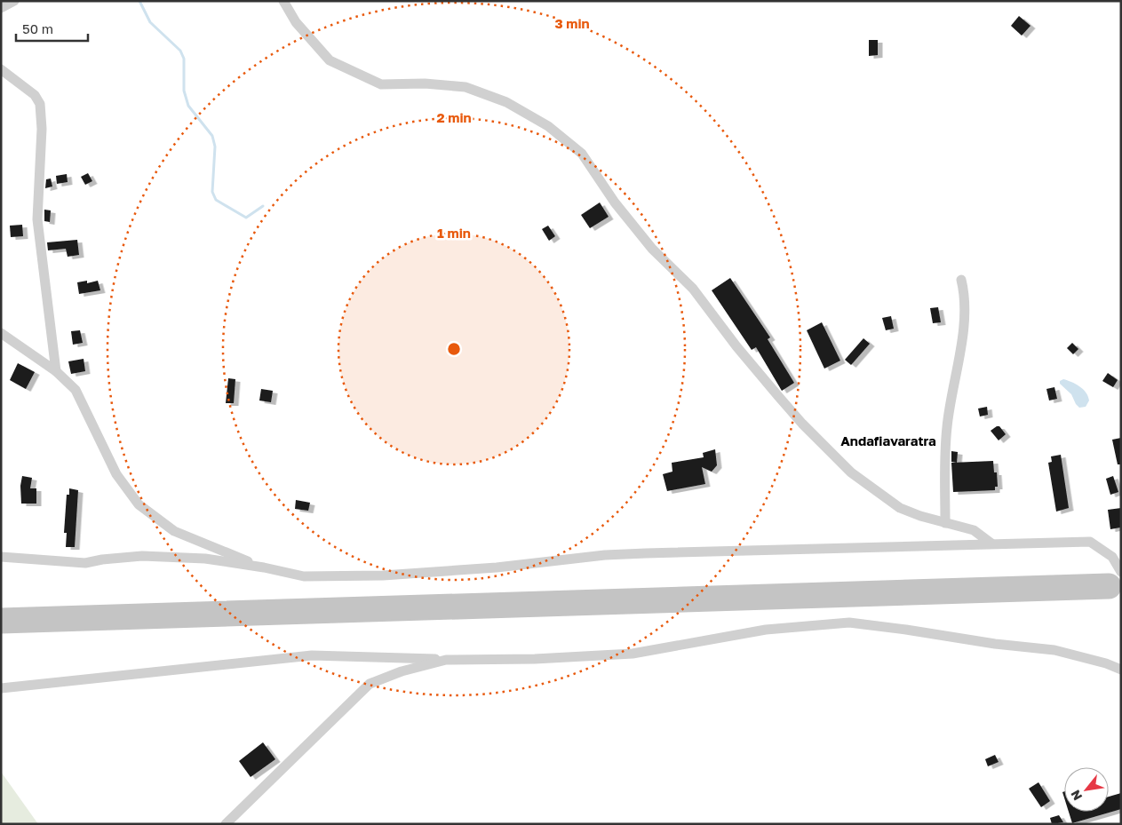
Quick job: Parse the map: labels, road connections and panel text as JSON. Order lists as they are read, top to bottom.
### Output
{
  "districts": ["Andafiavaratra"],
  "scale_bar": "50 m",
  "north": "bottom left",
  "rings": ["3 min", "2 min", "1 min"]
}
